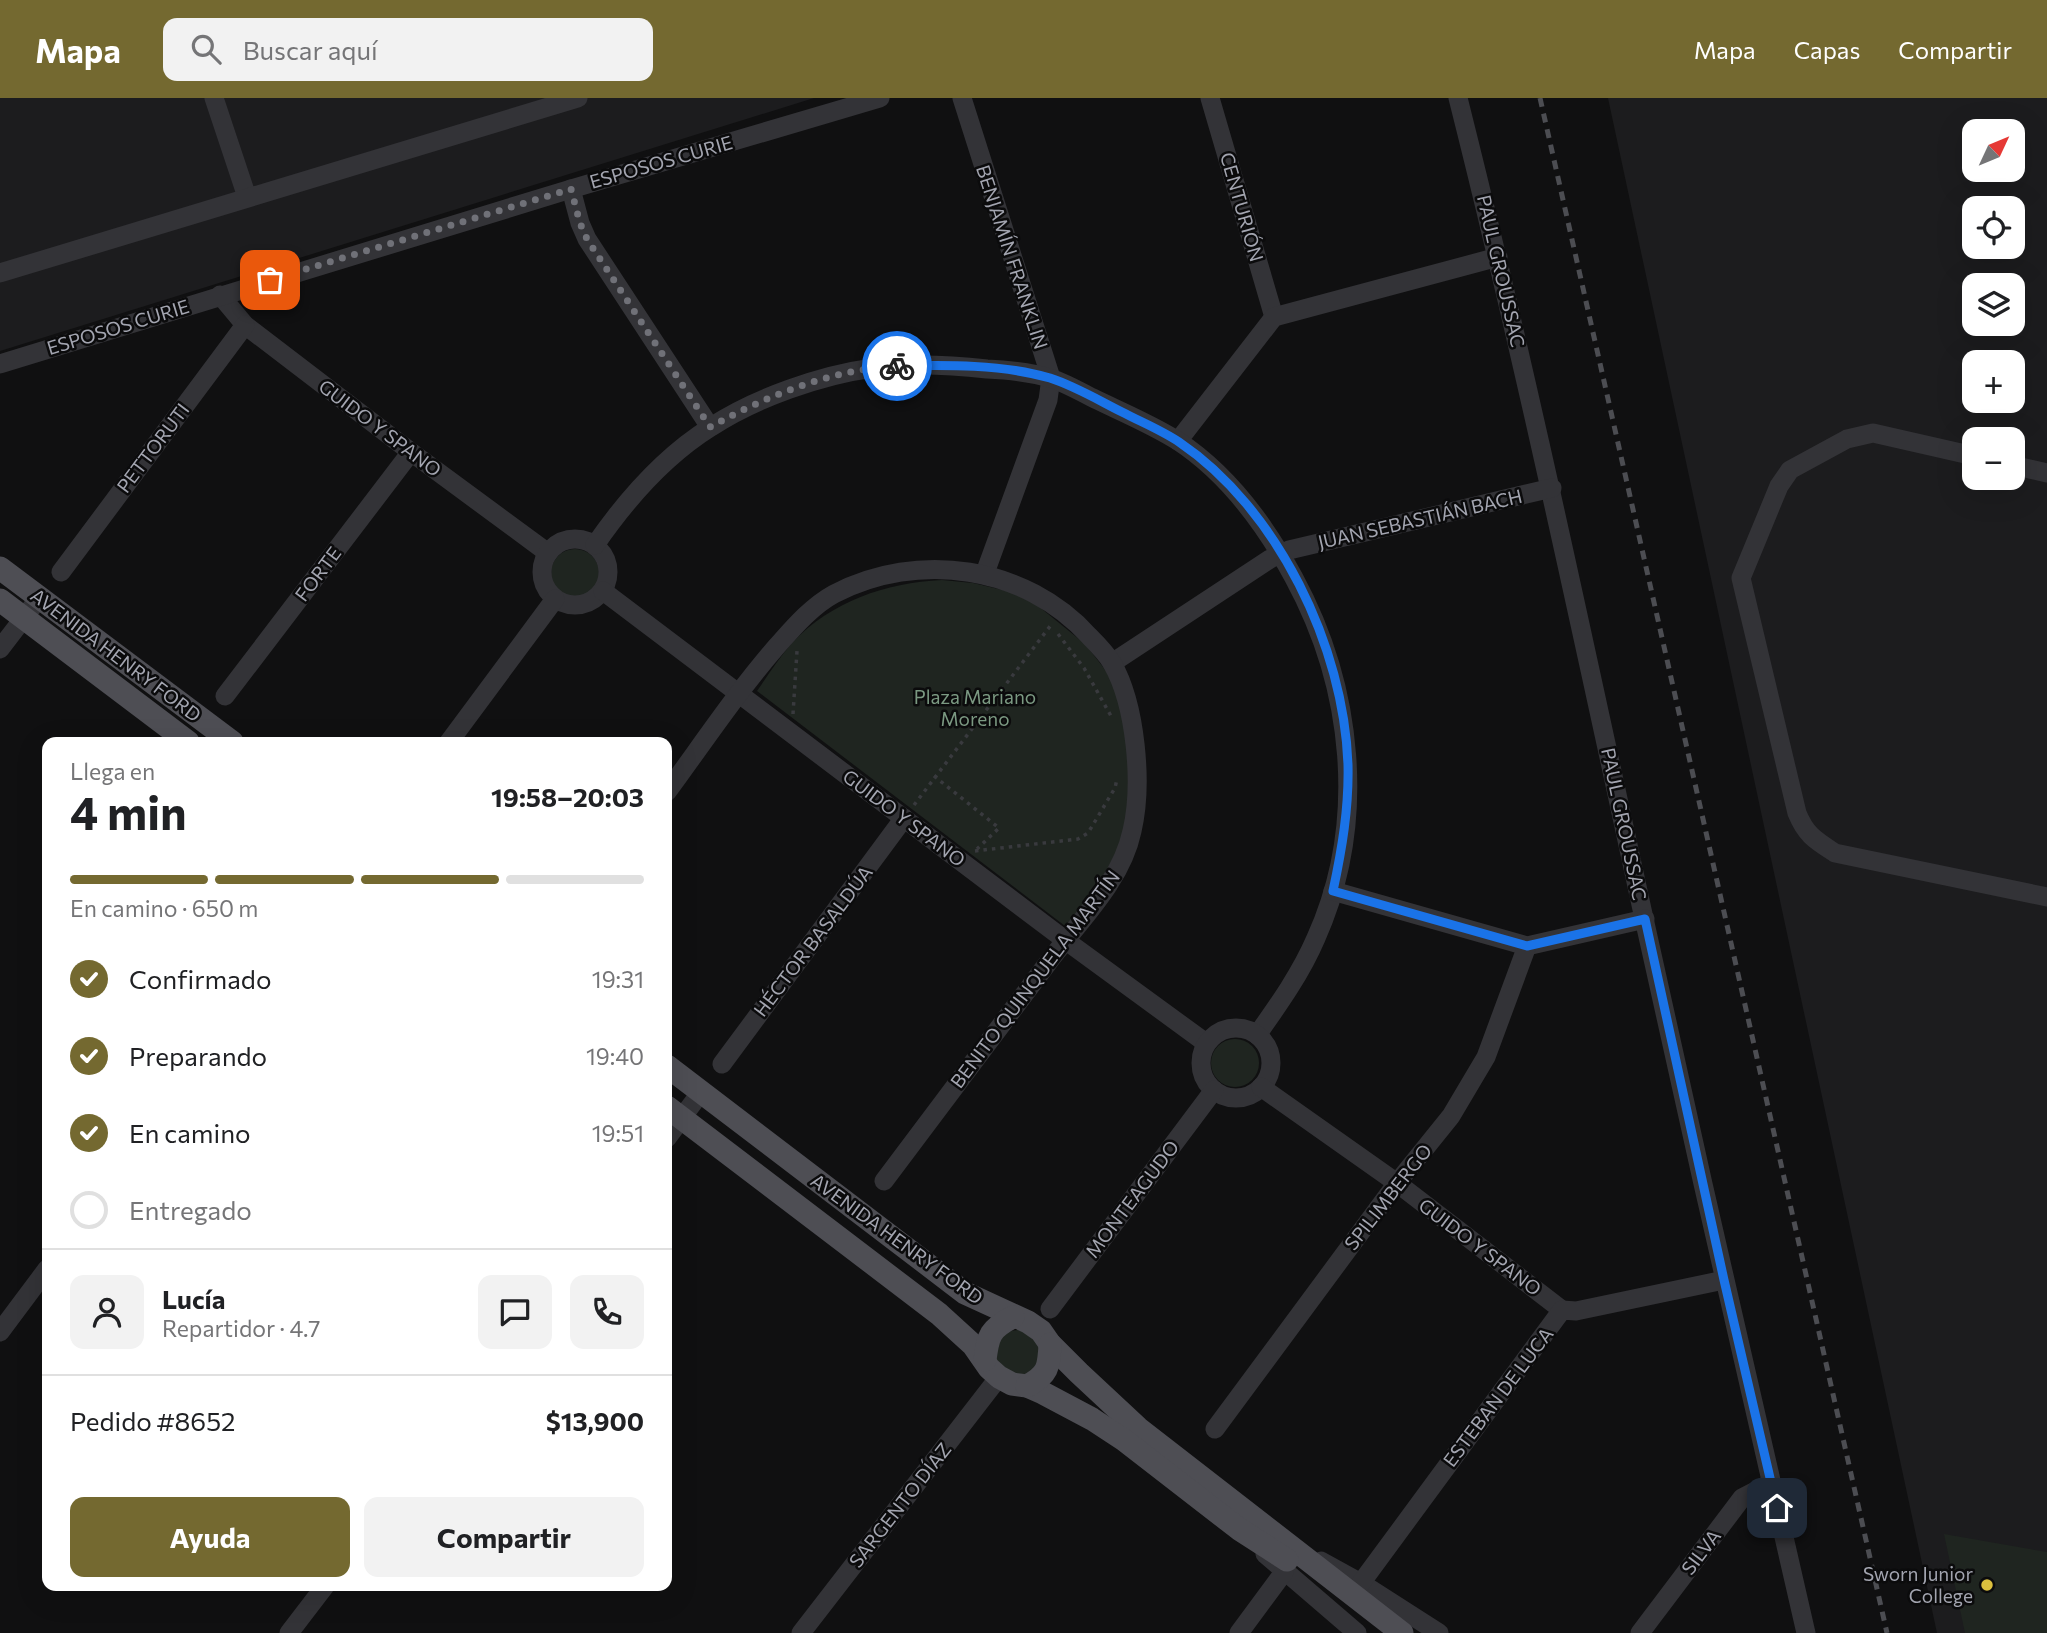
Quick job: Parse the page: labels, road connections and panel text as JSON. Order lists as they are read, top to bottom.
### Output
{
  "streets": {
    "main road": ["AVENIDA HENRY FORD"],
    "street": [
      "ESPOSOS CURIE",
      "CENTURIÓN",
      "BENJAMÍN FRANKLIN",
      "PAUL GROUSSAC",
      "GUIDO Y SPANO",
      "PETTORUTI",
      "JUAN SEBASTIÁN BACH",
      "FORTE",
      "HÉCTOR BASALDÚA",
      "BENITO QUINQUELA MARTÍN",
      "SPILIMBERGO",
      "MONTEAGUDO",
      "ESTEBAN DE LUCA",
      "SARGENTO DÍAZ",
      "SILVA"
    ]
  },
  "crossings": [
    ["ESPOSOS CURIE", "GUIDO Y SPANO"],
    ["PAUL GROUSSAC", "JUAN SEBASTIÁN BACH"],
    ["PAUL GROUSSAC", "ESTEBAN DE LUCA"],
    ["PAUL GROUSSAC", "SILVA"],
    ["GUIDO Y SPANO", "PETTORUTI"],
    ["GUIDO Y SPANO", "FORTE"],
    ["GUIDO Y SPANO", "HÉCTOR BASALDÚA"],
    ["GUIDO Y SPANO", "BENITO QUINQUELA MARTÍN"],
    ["GUIDO Y SPANO", "SPILIMBERGO"],
    ["GUIDO Y SPANO", "MONTEAGUDO"],
    ["GUIDO Y SPANO", "ESTEBAN DE LUCA"],
    ["JUAN SEBASTIÁN BACH", "BENITO QUINQUELA MARTÍN"],
    ["AVENIDA HENRY FORD", "ESTEBAN DE LUCA"],
    ["AVENIDA HENRY FORD", "SARGENTO DÍAZ"]
  ],
  "parks": ["Plaza Mariano Moreno"],
  "places": ["Sworn Junior College"],
  "north": "top right",
  "page": {
    "header": "Mapa",
    "search": "Buscar aquí",
    "nav": ["Mapa", "Capas", "Compartir"],
    "map_buttons": ["+", "−"],
    "heading": ["4 min", "Llega en", "19:58–20:03"],
    "panel": [
      "Lucía",
      "Repartidor · 4.7",
      "Pedido #8652",
      "$13,900"
    ],
    "bar": "En camino · 650 m",
    "list": [
      ["Confirmado", "19:31"],
      ["Preparando", "19:40"],
      ["En camino", "19:51"],
      "Entregado"
    ],
    "buttons": ["Ayuda", "Compartir"]
  }
}
